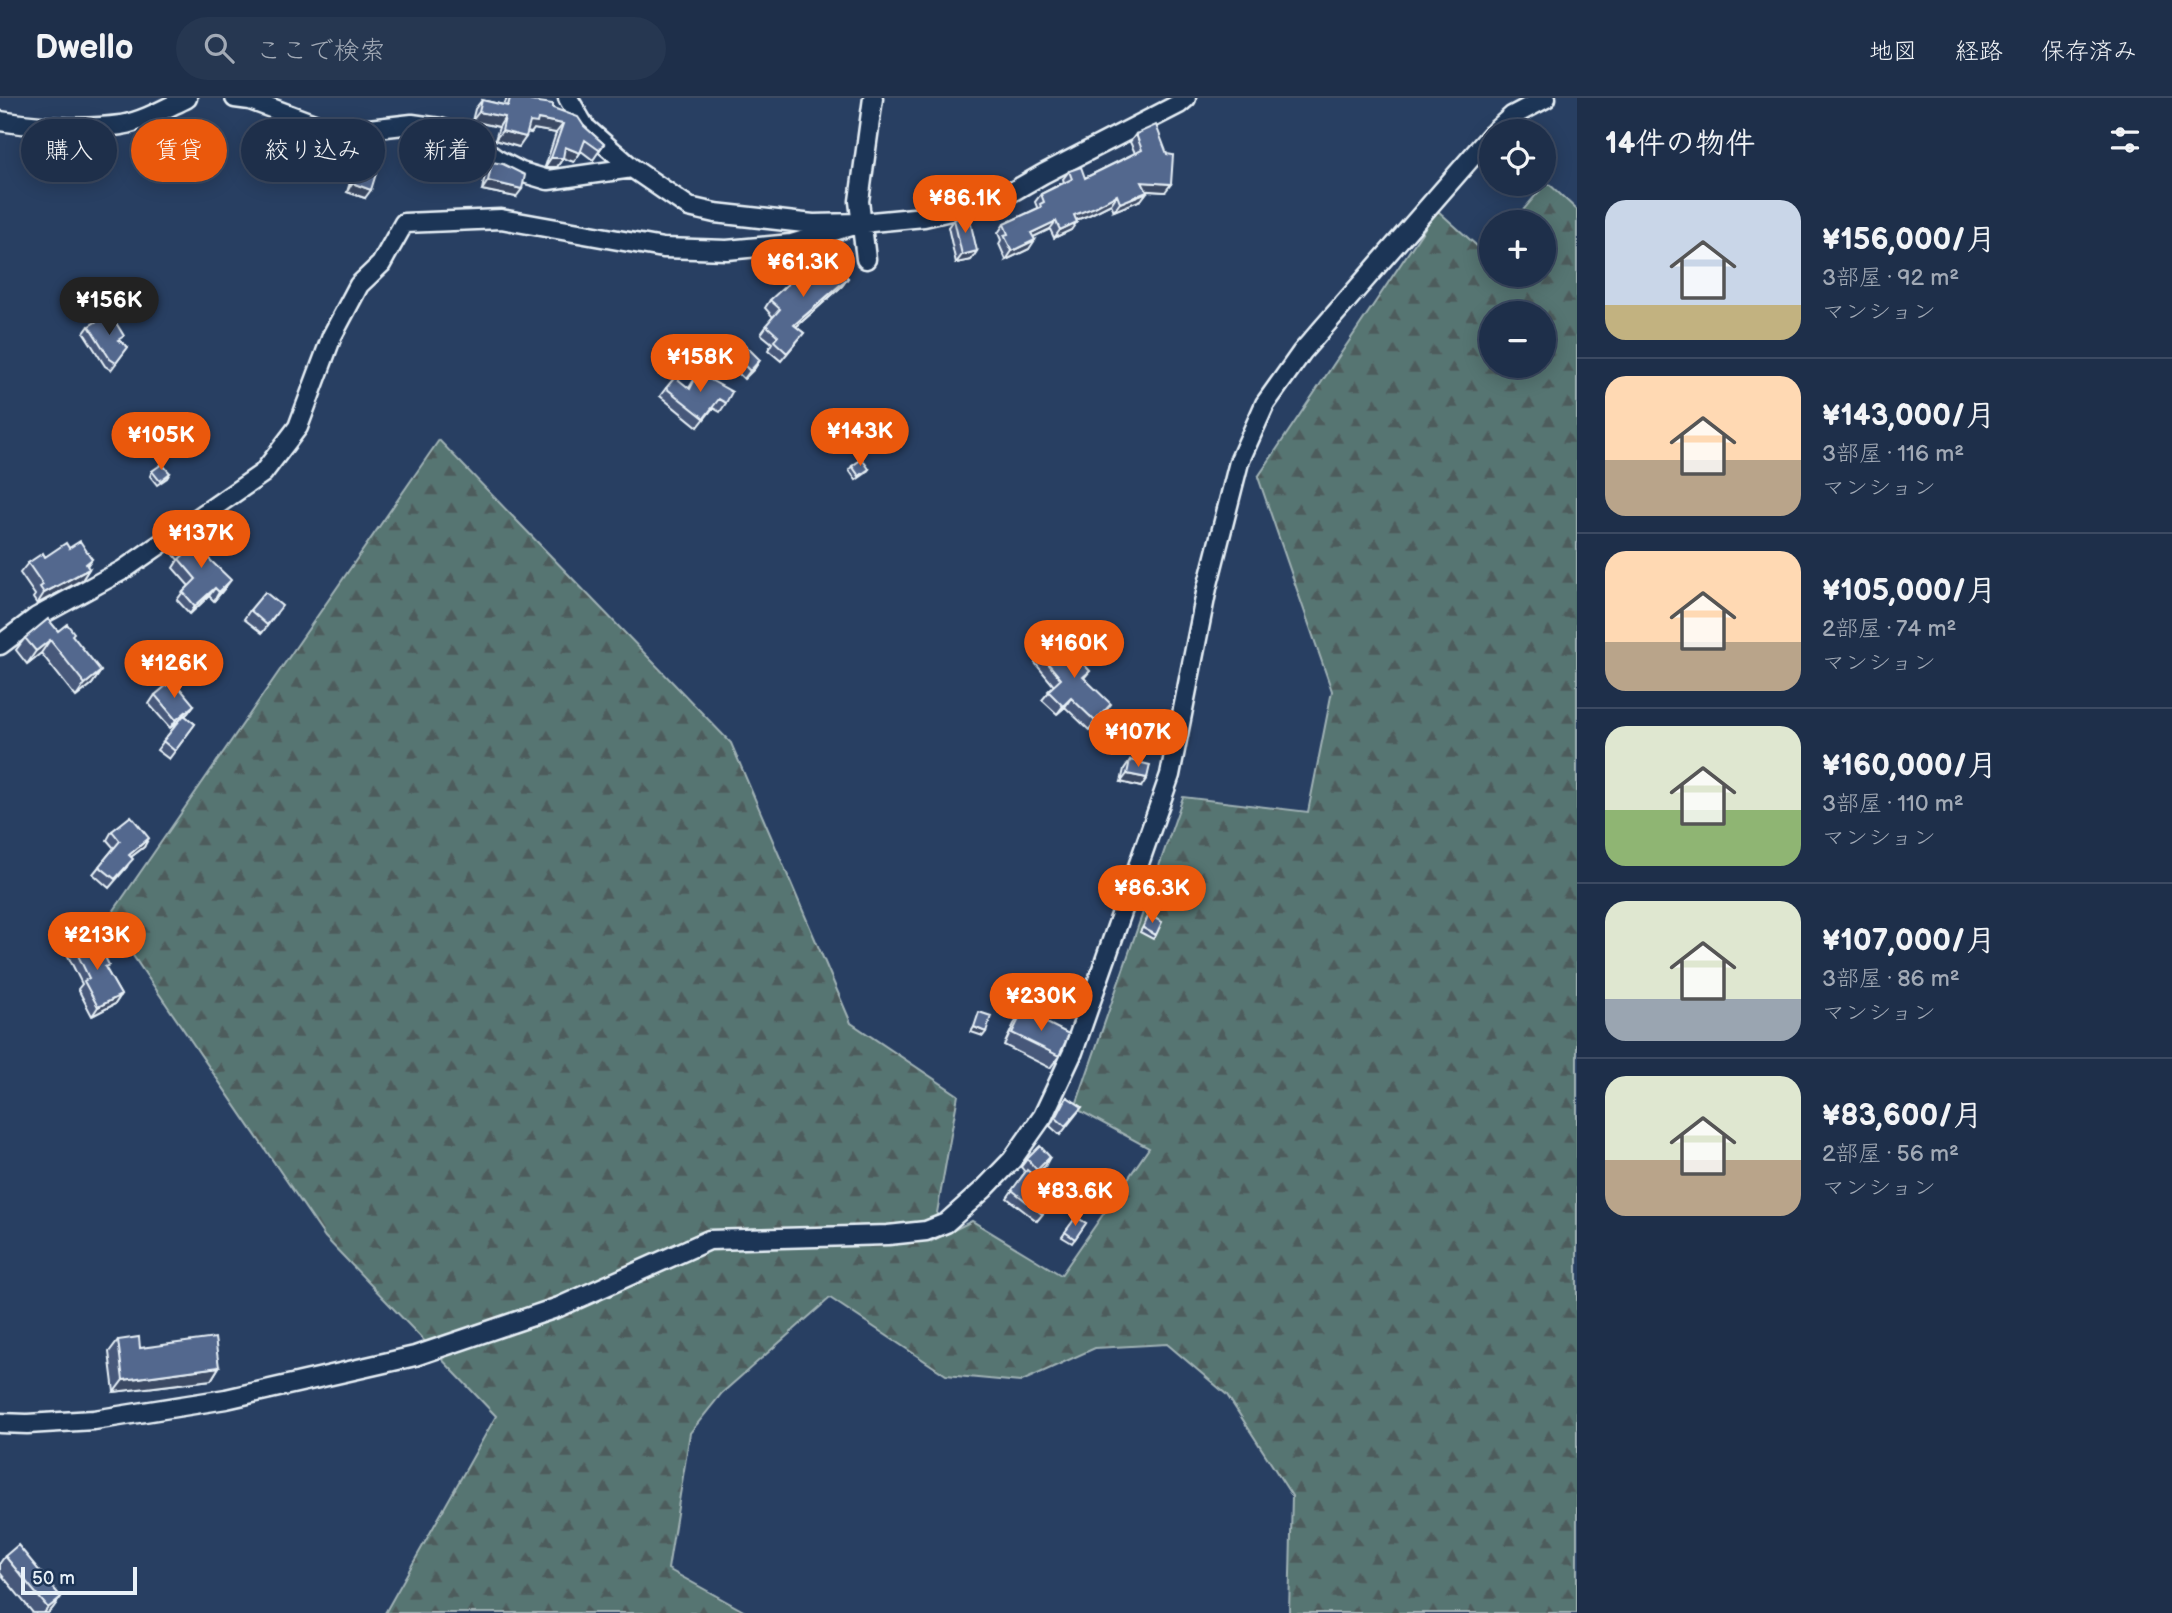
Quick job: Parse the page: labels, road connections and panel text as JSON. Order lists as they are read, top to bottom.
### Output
{
  "scale_bar": "50 m",
  "page": {
    "header": "Dwello",
    "search": "ここで検索",
    "nav": ["地図", "経路", "保存済み"],
    "heading": "14件の物件",
    "map_buttons": ["+", "−"],
    "chip": [
      "購入",
      "賃貸",
      "絞り込み",
      "新着"
    ],
    "price": [
      "¥86.1K",
      "¥61.3K",
      "¥156K",
      "¥158K",
      "¥143K",
      "¥105K",
      "¥137K",
      "¥160K",
      "¥126K",
      "¥107K",
      "¥86.3K",
      "¥213K",
      "¥230K",
      "¥83.6K"
    ],
    "list": [
      {
        "name": "¥156,000/月",
        "note": "3部屋 · 92 m² · マンション"
      },
      {
        "name": "¥143,000/月",
        "note": "3部屋 · 116 m² · マンション"
      },
      {
        "name": "¥105,000/月",
        "note": "2部屋 · 74 m² · マンション"
      },
      {
        "name": "¥160,000/月",
        "note": "3部屋 · 110 m² · マンション"
      },
      {
        "name": "¥107,000/月",
        "note": "3部屋 · 86 m² · マンション"
      },
      {
        "name": "¥83,600/月",
        "note": "2部屋 · 56 m² · マンション"
      }
    ],
    "scale": "50 m"
  }
}
